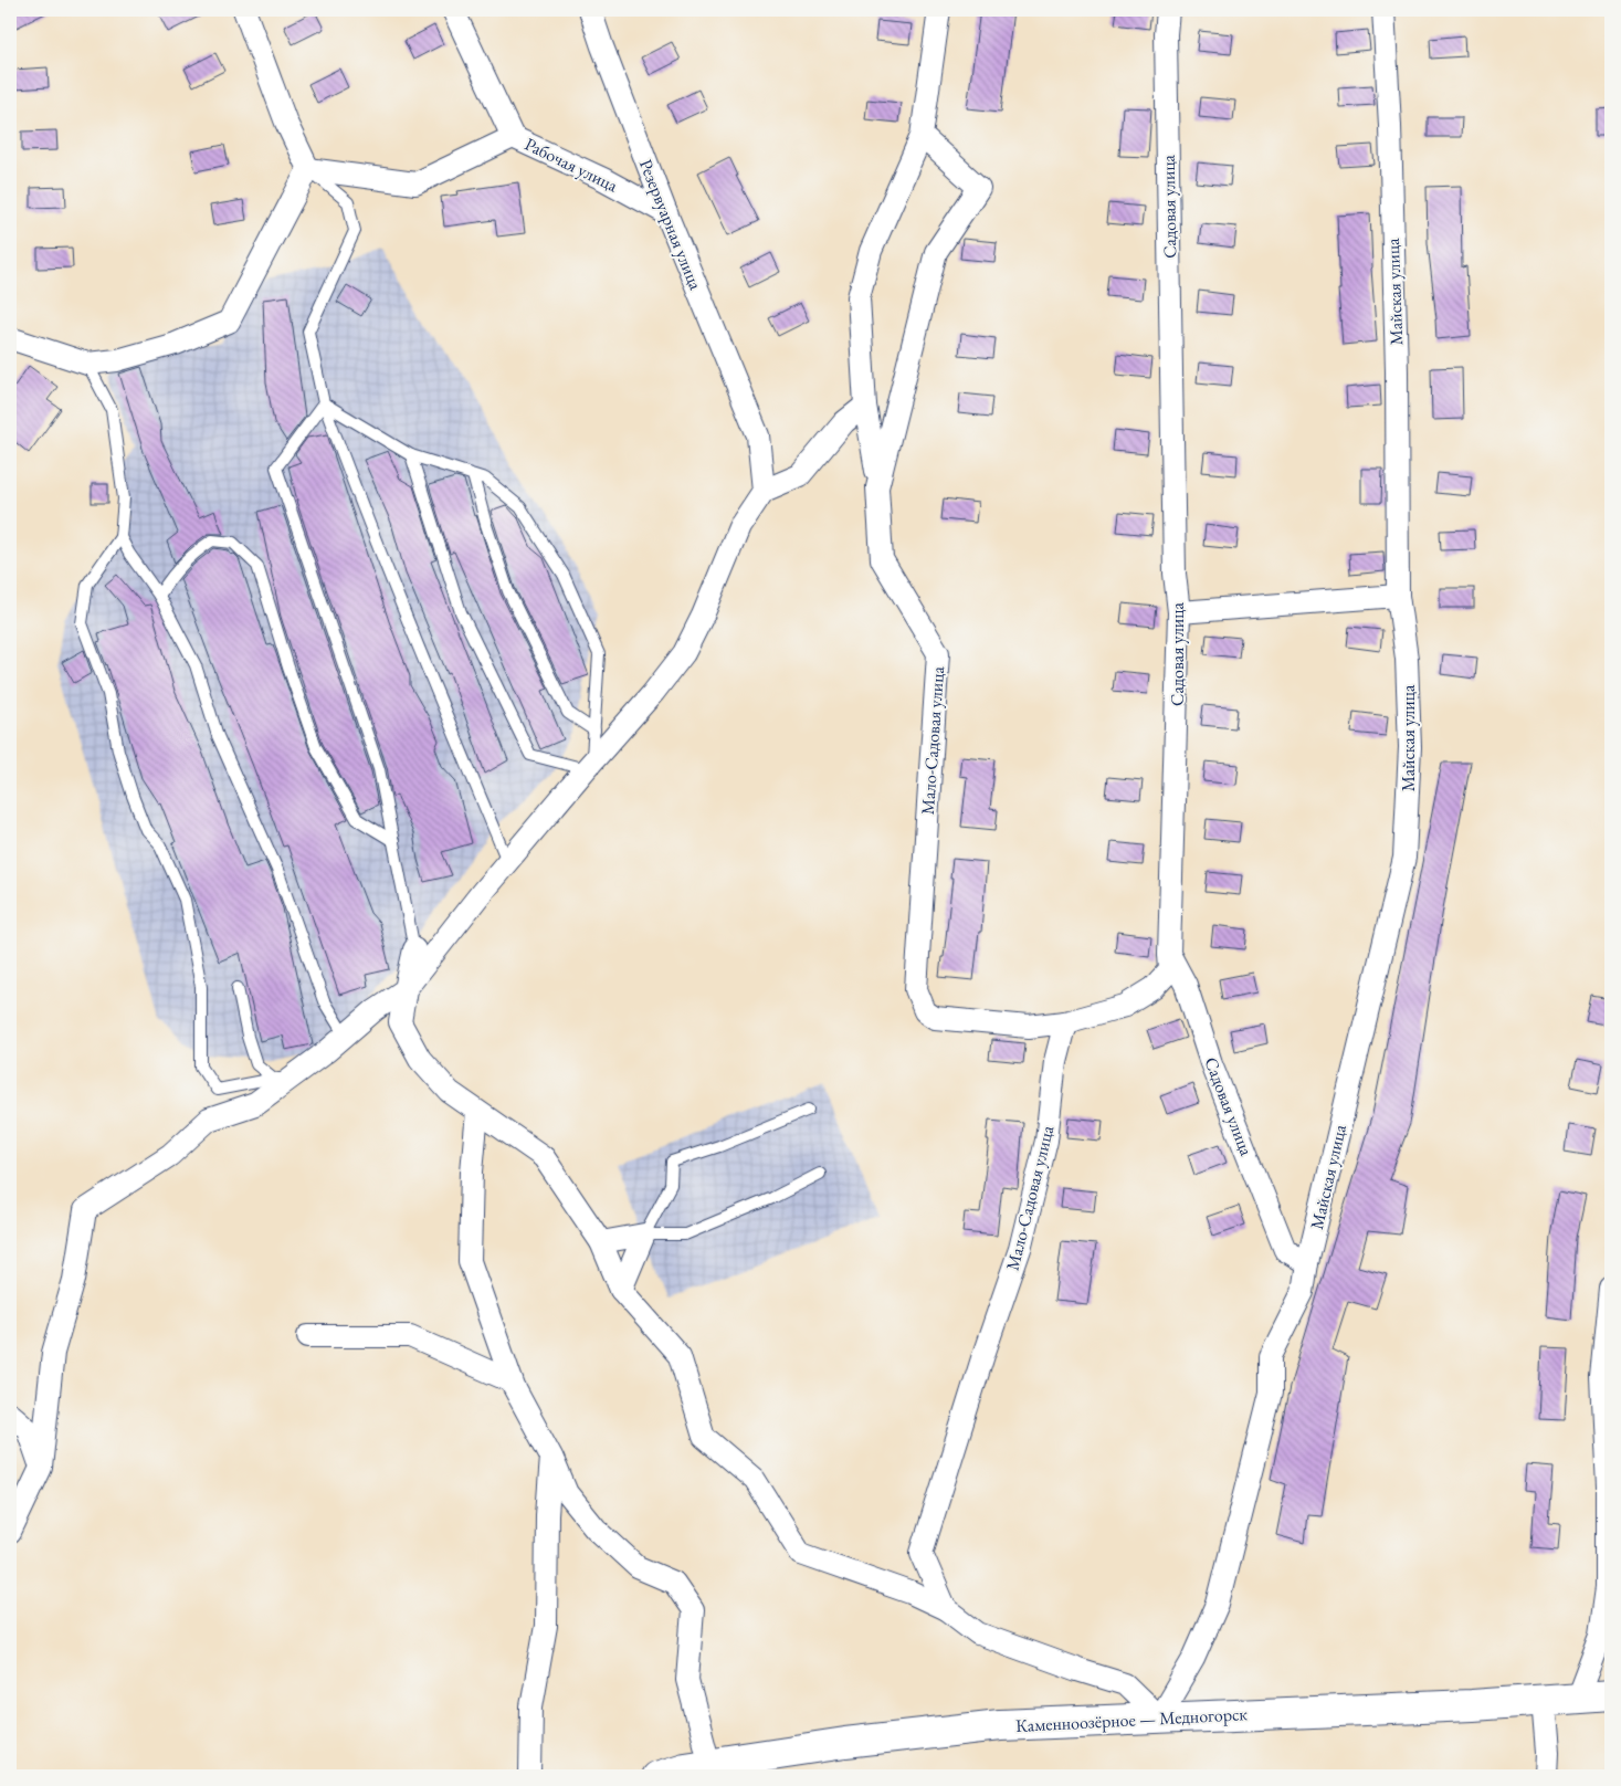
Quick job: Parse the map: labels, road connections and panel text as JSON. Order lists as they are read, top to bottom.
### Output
{
  "streets": {
    "main road": ["Каменноозёрное — Медногорск"],
    "street": [
      "Рабочая улица",
      "Садовая улица",
      "Резервуарная улица",
      "Майская улица",
      "Мало-Садовая улица"
    ]
  },
  "crossings": [
    ["Рабочая улица", "Резервуарная улица"],
    ["Садовая улица", "Майская улица"],
    ["Майская улица", "Каменноозёрное — Медногорск"]
  ]
}
